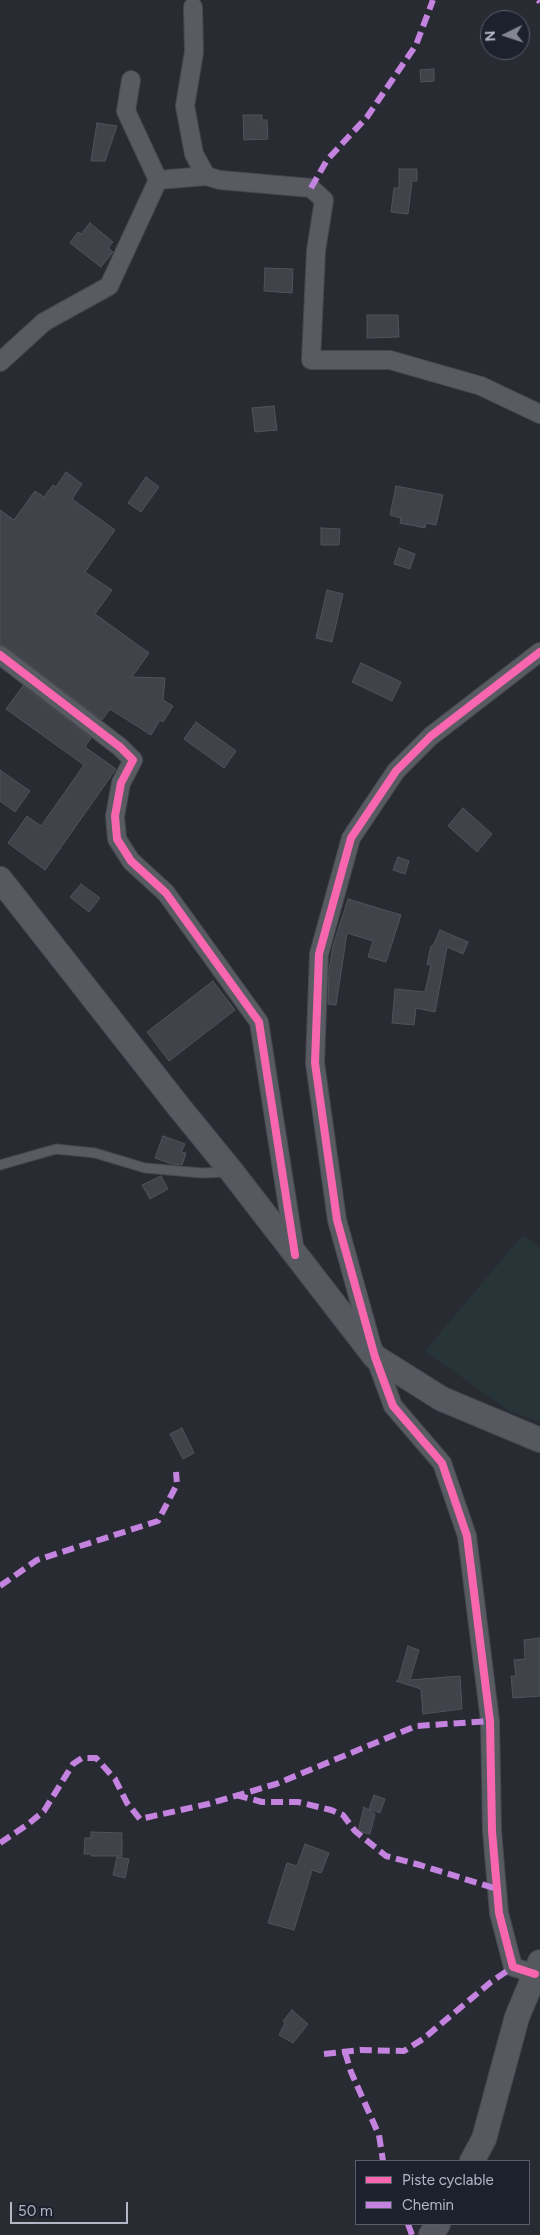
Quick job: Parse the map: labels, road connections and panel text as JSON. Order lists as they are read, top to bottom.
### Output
{
  "legend": ["Piste cyclable", "Chemin"],
  "scale_bar": "50 m",
  "north": "left"
}
